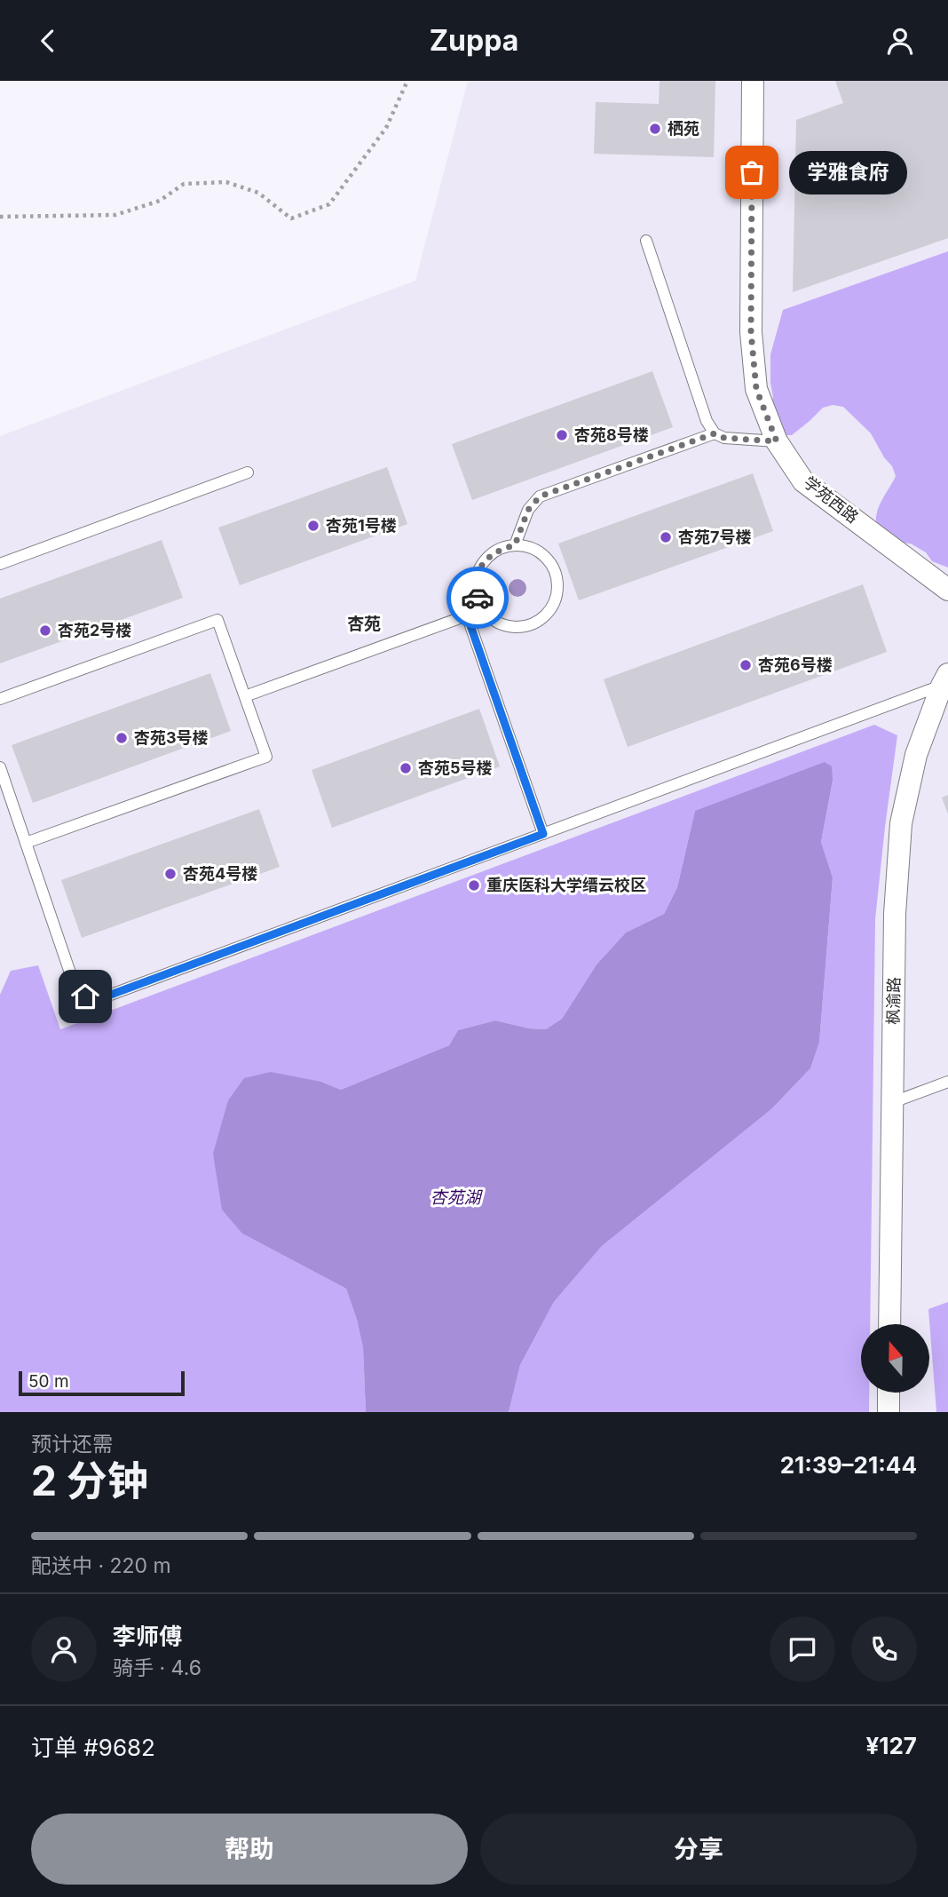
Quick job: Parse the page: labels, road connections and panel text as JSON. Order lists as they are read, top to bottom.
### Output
{
  "streets": {
    "street": ["学苑西路", "枫渝路"]
  },
  "districts": ["杏苑"],
  "water": ["杏苑湖"],
  "places": [
    "栖苑",
    "学雅食府",
    "杏苑8号楼",
    "杏苑1号楼",
    "杏苑7号楼",
    "杏苑2号楼",
    "杏苑6号楼",
    "杏苑3号楼",
    "杏苑5号楼",
    "杏苑4号楼",
    "重庆医科大学缙云校区"
  ],
  "scale_bar": "50 m",
  "north": "top",
  "page": {
    "header": "Zuppa",
    "bubble": "学雅食府",
    "scale": "50 m",
    "heading": ["2 分钟", "预计还需", "21:39–21:44"],
    "panel": [
      "李师傅",
      "骑手 · 4.6",
      "订单 #9682",
      "¥127"
    ],
    "bar": "配送中 · 220 m",
    "buttons": ["帮助", "分享"]
  }
}
